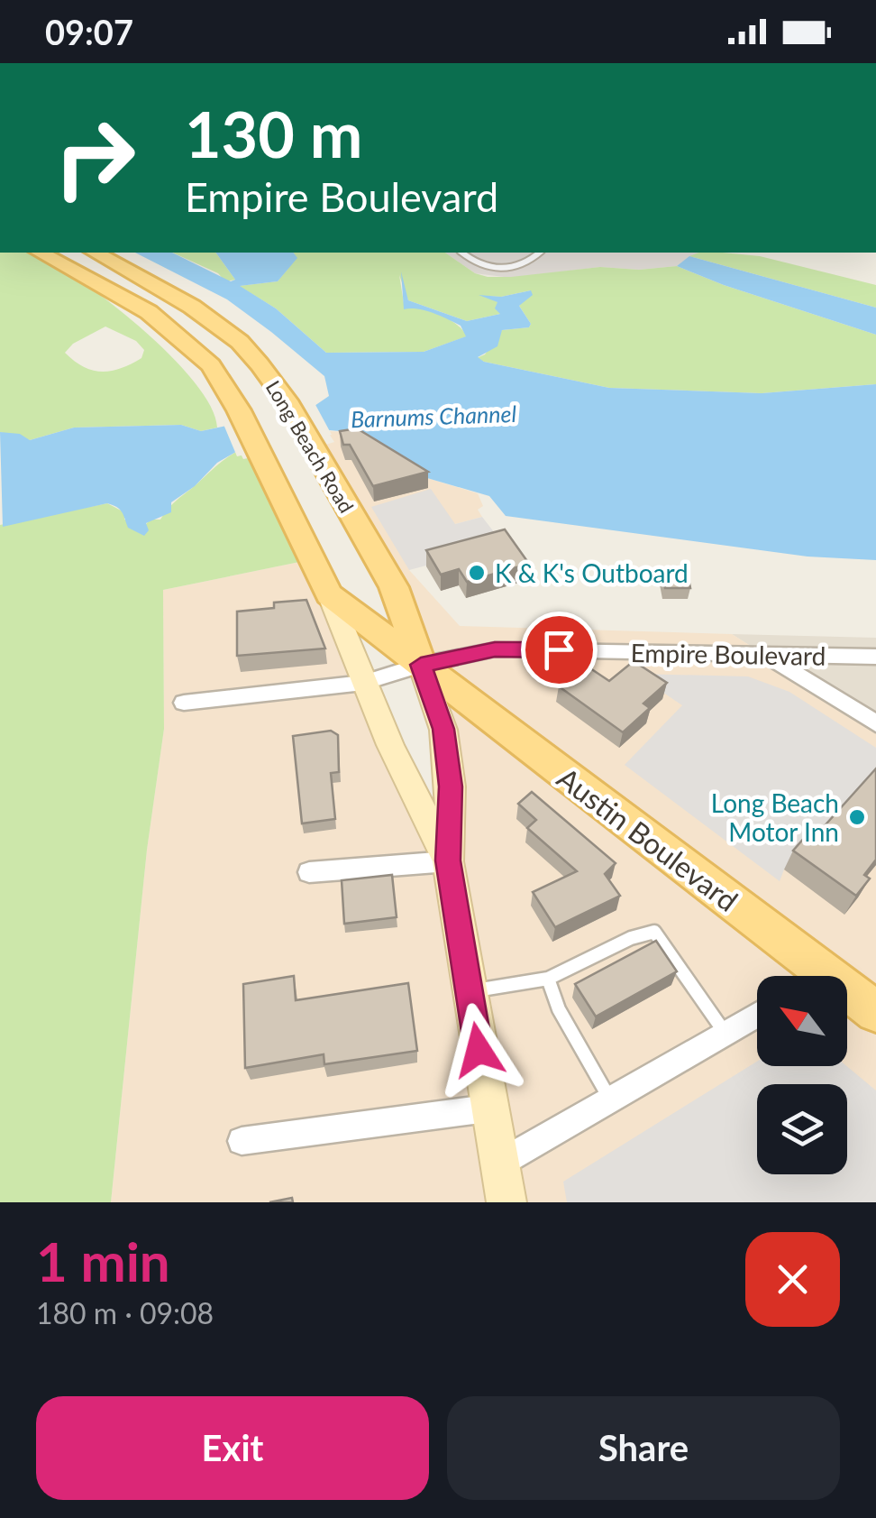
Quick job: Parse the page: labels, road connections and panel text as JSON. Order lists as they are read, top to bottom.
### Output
{
  "streets": {
    "main road": ["Long Beach Road", "Austin Boulevard"],
    "street": ["Empire Boulevard"]
  },
  "crossings": [
    ["Long Beach Road", "Empire Boulevard"],
    ["Long Beach Road", "Austin Boulevard"],
    ["Empire Boulevard", "Austin Boulevard"]
  ],
  "water": ["Barnums Channel"],
  "places": ["K & K's Outboard", "Long Beach Motor Inn"],
  "north": "top left",
  "page": {
    "status": "09:07",
    "turn": ["130 m", "Empire Boulevard"],
    "heading": ["1 min", "180 m · 09:08"],
    "buttons": ["Exit", "Share"]
  }
}
